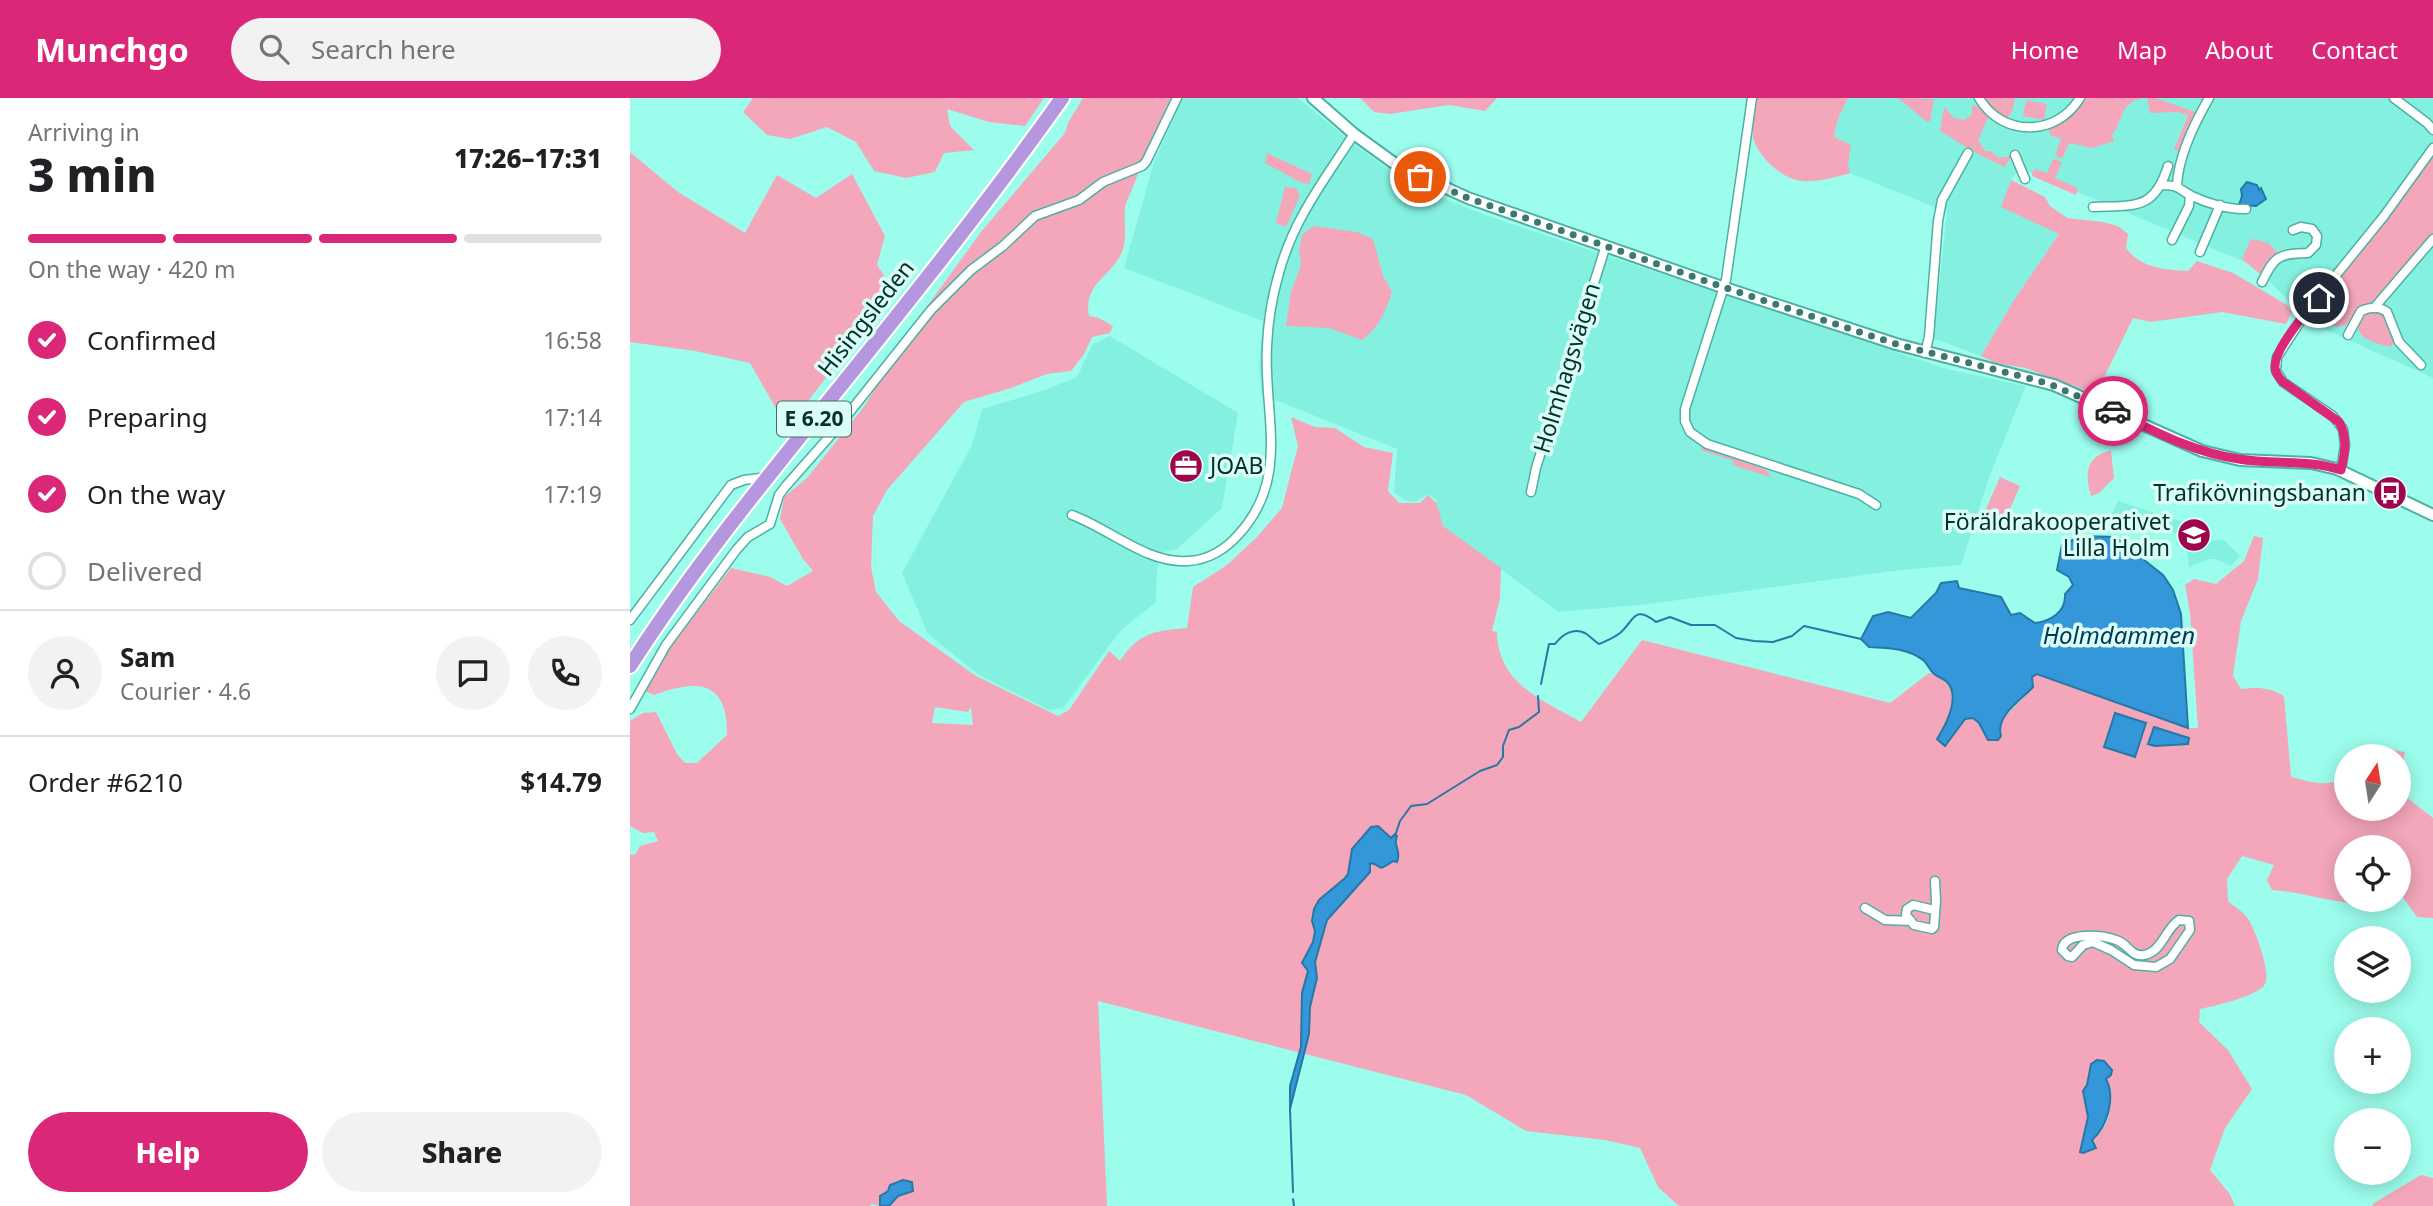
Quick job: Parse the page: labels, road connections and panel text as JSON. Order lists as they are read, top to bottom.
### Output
{
  "streets": {
    "highway": ["Hisingsleden", "E 6.20"],
    "street": ["Holmhagsvägen"]
  },
  "water": ["Holmdammen"],
  "places": {
    "office": ["JOAB"],
    "bus stop": ["Trafikövningsbanan"],
    "school or university": ["Föräldrakooperativet Lilla Holm"]
  },
  "north": "top",
  "page": {
    "header": "Munchgo",
    "search": "Search here",
    "nav": [
      "Home",
      "Map",
      "About",
      "Contact"
    ],
    "heading": ["3 min", "Arriving in", "17:26–17:31"],
    "panel": [
      "Sam",
      "Courier · 4.6",
      "Order #6210",
      "$14.79"
    ],
    "bar": "On the way · 420 m",
    "list": [
      ["Confirmed", "16:58"],
      ["Preparing", "17:14"],
      ["On the way", "17:19"],
      "Delivered"
    ],
    "map_buttons": ["+", "−"],
    "buttons": ["Help", "Share"]
  }
}
